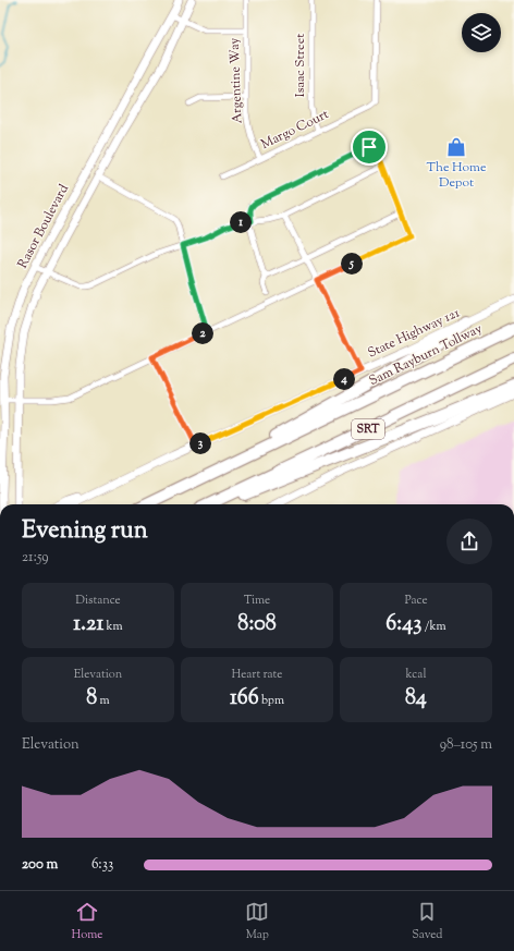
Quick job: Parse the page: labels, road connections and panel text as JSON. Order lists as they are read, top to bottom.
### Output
{
  "streets": {
    "highway": ["Sam Rayburn Tollway", "SRT"],
    "main road": ["Rasor Boulevard", "State Highway 121"],
    "street": ["Isaac Street", "Argentine Way", "Margo Court"]
  },
  "crossings": [
    ["Isaac Street", "Margo Court"],
    ["Argentine Way", "Margo Court"]
  ],
  "places": {
    "shop": ["The Home Depot"]
  },
  "page": {
    "pins": [
      "1",
      "5",
      "2",
      "4",
      "3"
    ],
    "heading": ["Evening run", "21:59"],
    "stats": [
      ["Distance", "1.21 km"],
      ["Time", "8:08"],
      ["Pace", "6:43 /km"],
      ["Elevation", "8 m"],
      ["Heart rate", "166 bpm"],
      ["kcal", "84"]
    ],
    "chart": ["Elevation", "98–105 m"],
    "list": [
      {
        "name": "200 m",
        "note": "6:33"
      }
    ],
    "tabs": ["Home", "Map", "Saved"]
  }
}
